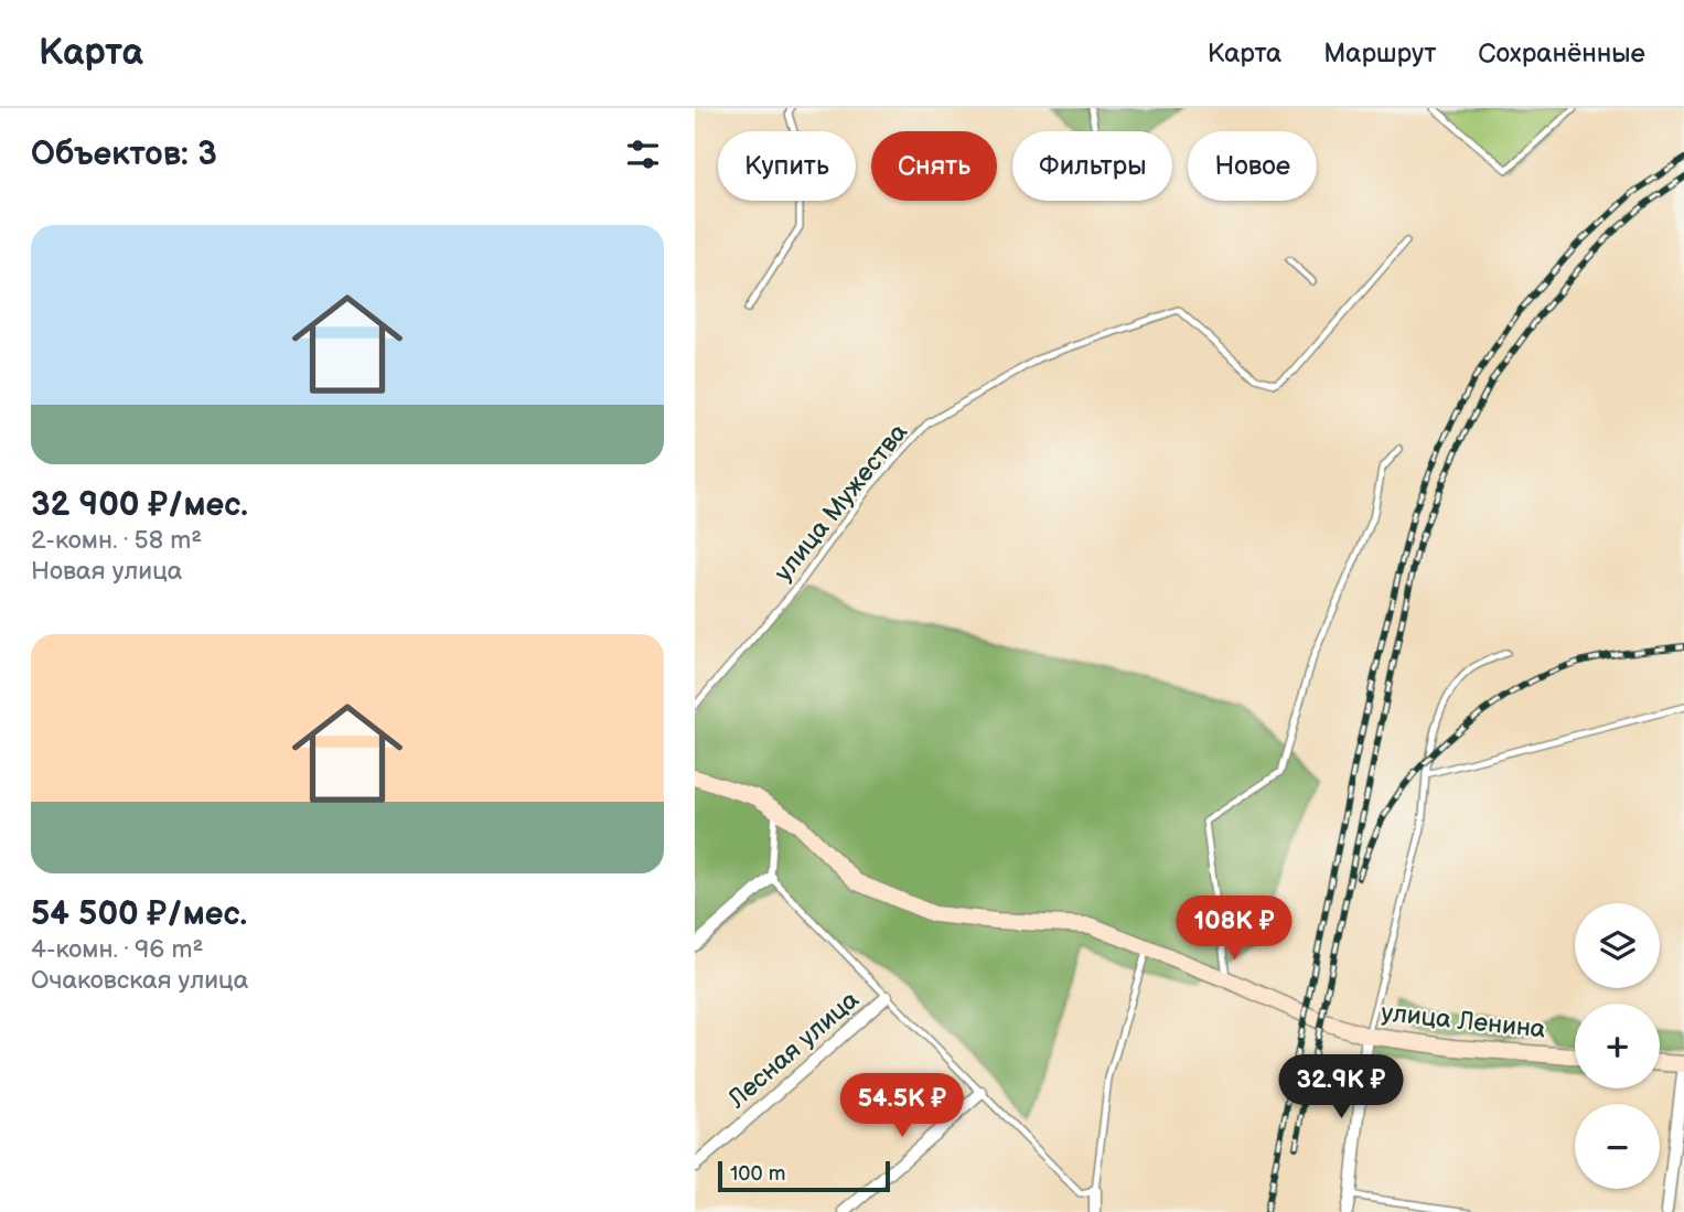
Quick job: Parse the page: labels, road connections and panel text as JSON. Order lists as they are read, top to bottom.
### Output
{
  "streets": {
    "main road": ["улица Ленина"],
    "street": ["Лесная улица"],
    "lane": ["улица Мужества"]
  },
  "scale_bar": "100 m",
  "page": {
    "header": "Карта",
    "nav": ["Карта", "Маршрут", "Сохранённые"],
    "heading": "Объектов: 3",
    "chip": [
      "Купить",
      "Снять",
      "Фильтры",
      "Новое"
    ],
    "list": [
      {
        "name": "32 900 ₽/мес.",
        "note": "2-комн. · 58 m² · Новая улица"
      },
      {
        "name": "54 500 ₽/мес.",
        "note": "4-комн. · 96 m² · Очаковская улица"
      }
    ],
    "price": ["108K ₽", "32.9K ₽", "54.5K ₽"],
    "map_buttons": ["+", "−"],
    "scale": "100 m"
  }
}
